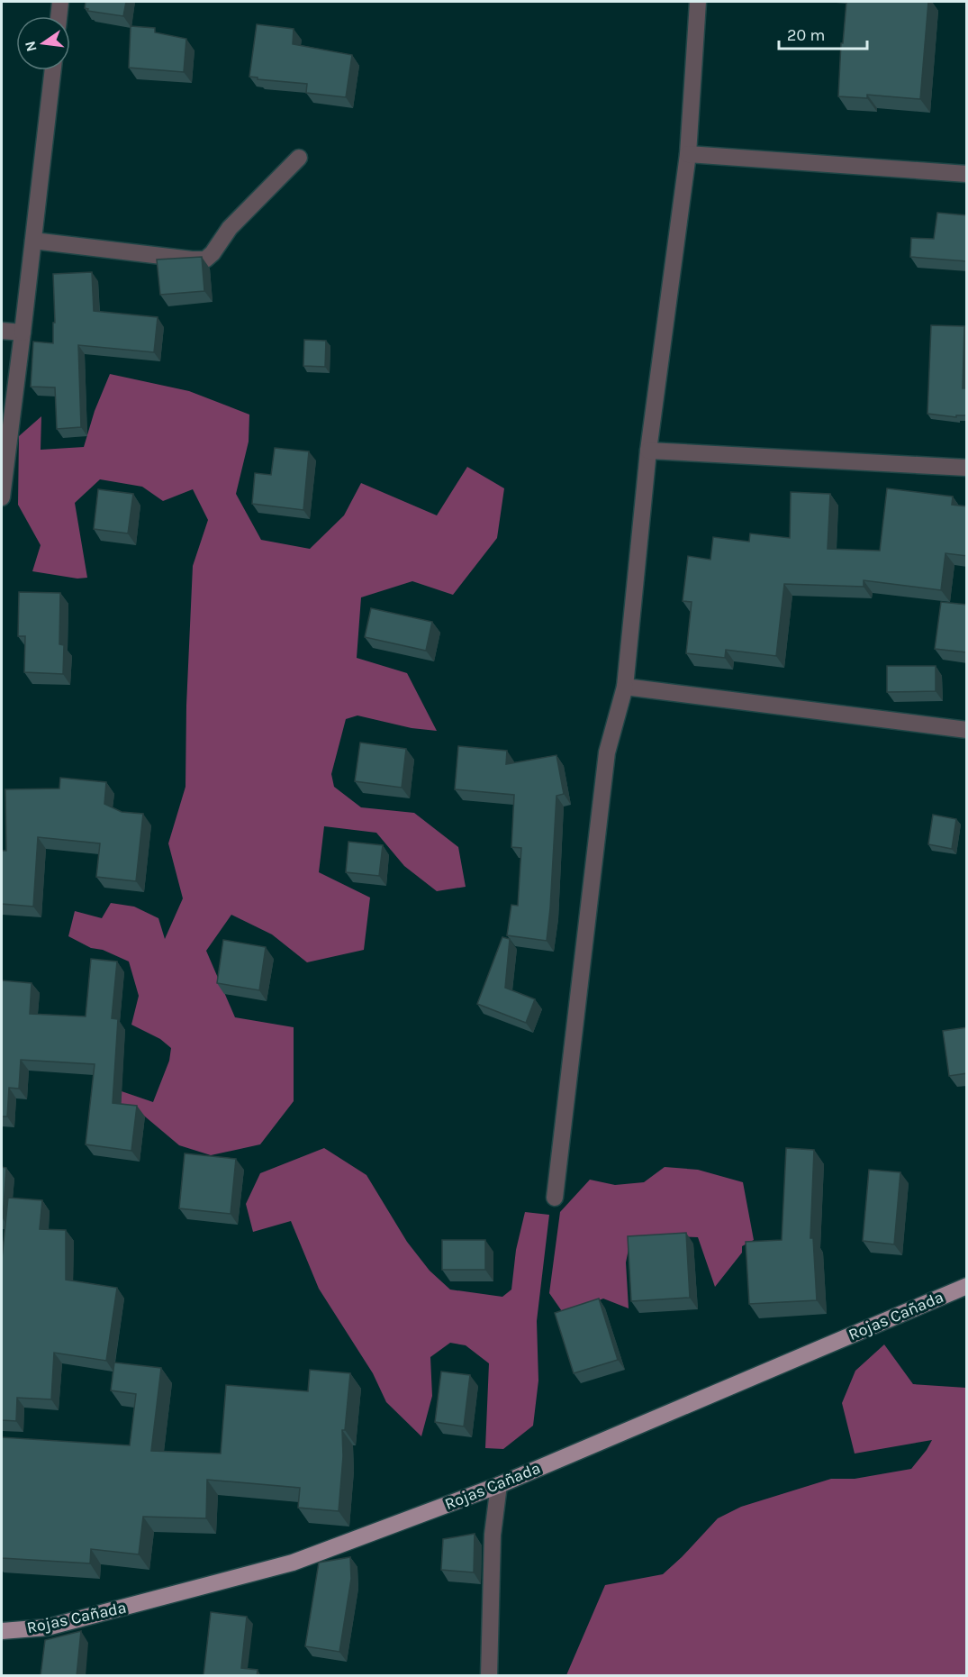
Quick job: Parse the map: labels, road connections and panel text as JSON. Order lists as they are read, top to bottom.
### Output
{
  "streets": {
    "main road": ["Rojas Cañada"]
  },
  "scale_bar": "20 m",
  "north": "left"
}
